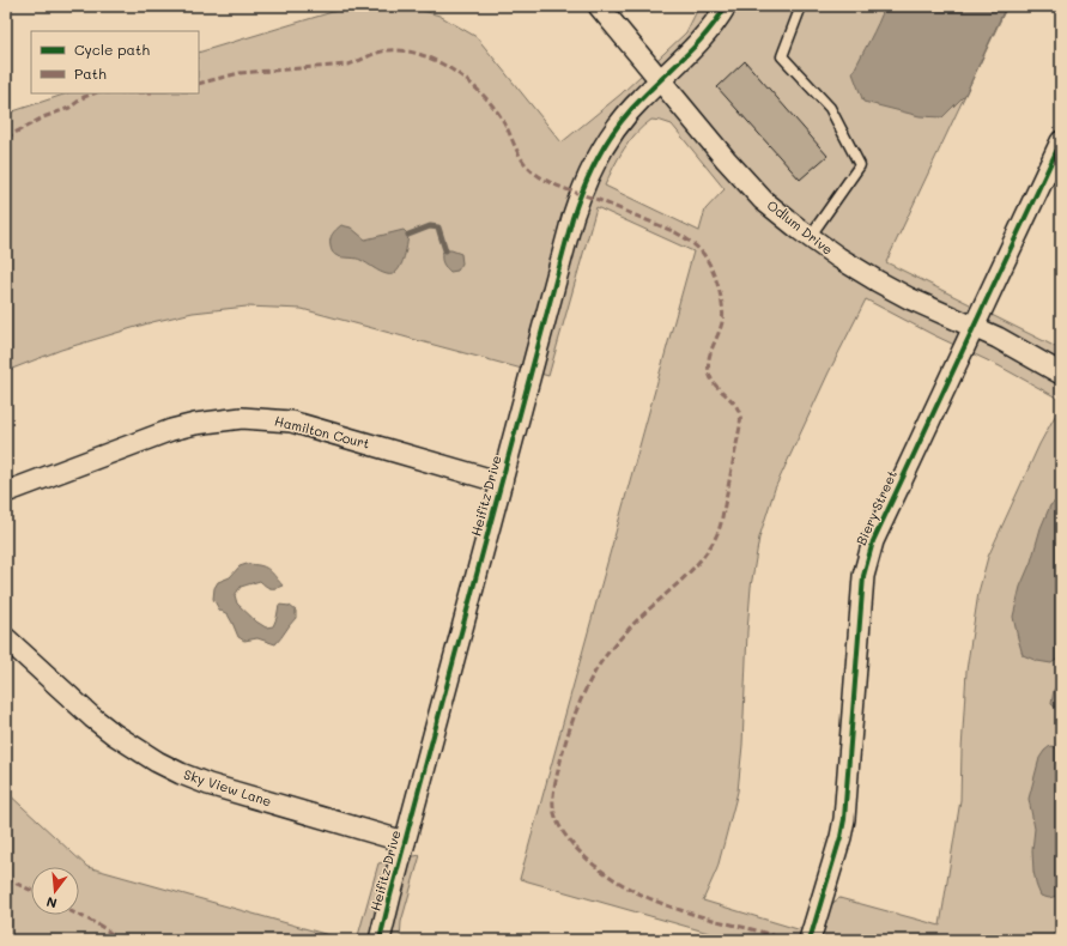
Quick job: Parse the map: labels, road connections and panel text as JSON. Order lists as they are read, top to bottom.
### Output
{
  "streets": {
    "street": [
      "Odlum Drive",
      "Hamilton Court",
      "Heifitz Drive",
      "Biery Street",
      "Sky View Lane"
    ]
  },
  "crossings": [
    ["Odlum Drive", "Heifitz Drive"],
    ["Odlum Drive", "Biery Street"],
    ["Hamilton Court", "Heifitz Drive"],
    ["Heifitz Drive", "Sky View Lane"]
  ],
  "legend": ["Cycle path", "Path"],
  "north": "bottom"
}
